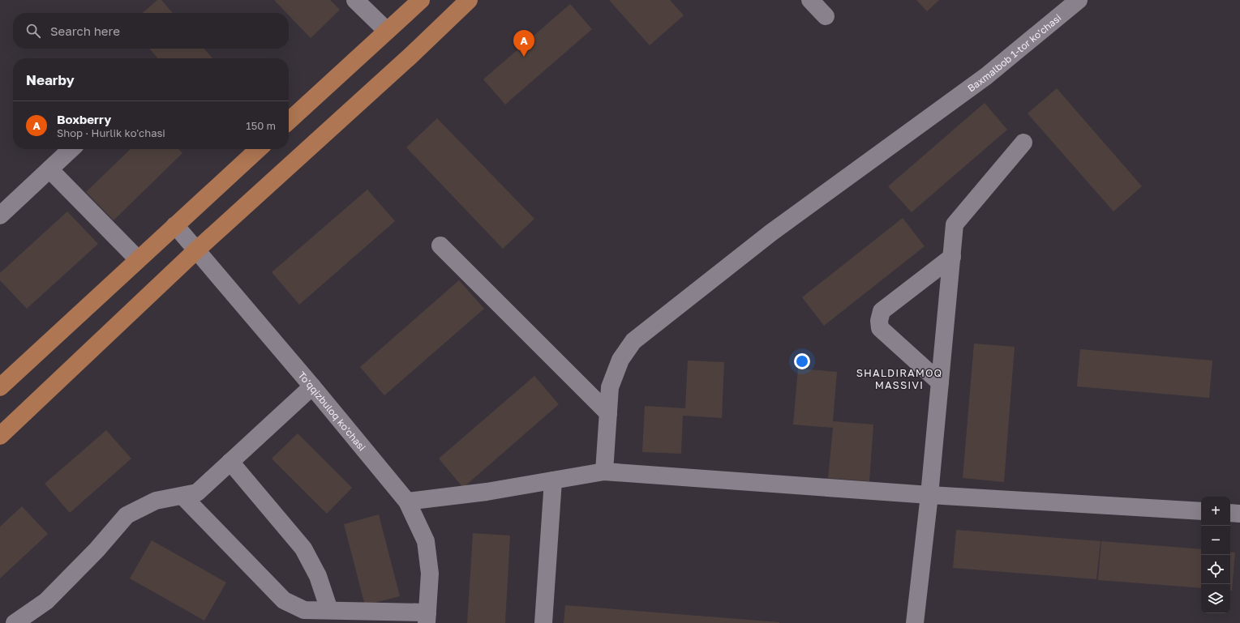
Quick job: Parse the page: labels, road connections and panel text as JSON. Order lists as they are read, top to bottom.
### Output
{
  "streets": {
    "street": ["Baxmalbob 1-tor ko'chasi", "To'qqizbuloq ko'chasi"]
  },
  "districts": ["SHALDIRAMOQ MASSIVI"],
  "page": {
    "search": "Search here",
    "pins": "A",
    "heading": "Nearby",
    "list": [
      {
        "mark": "A",
        "name": "Boxberry",
        "note": "Shop · Hurlik ko'chasi",
        "value": "150 m"
      }
    ],
    "map_buttons": ["+", "−"]
  }
}
